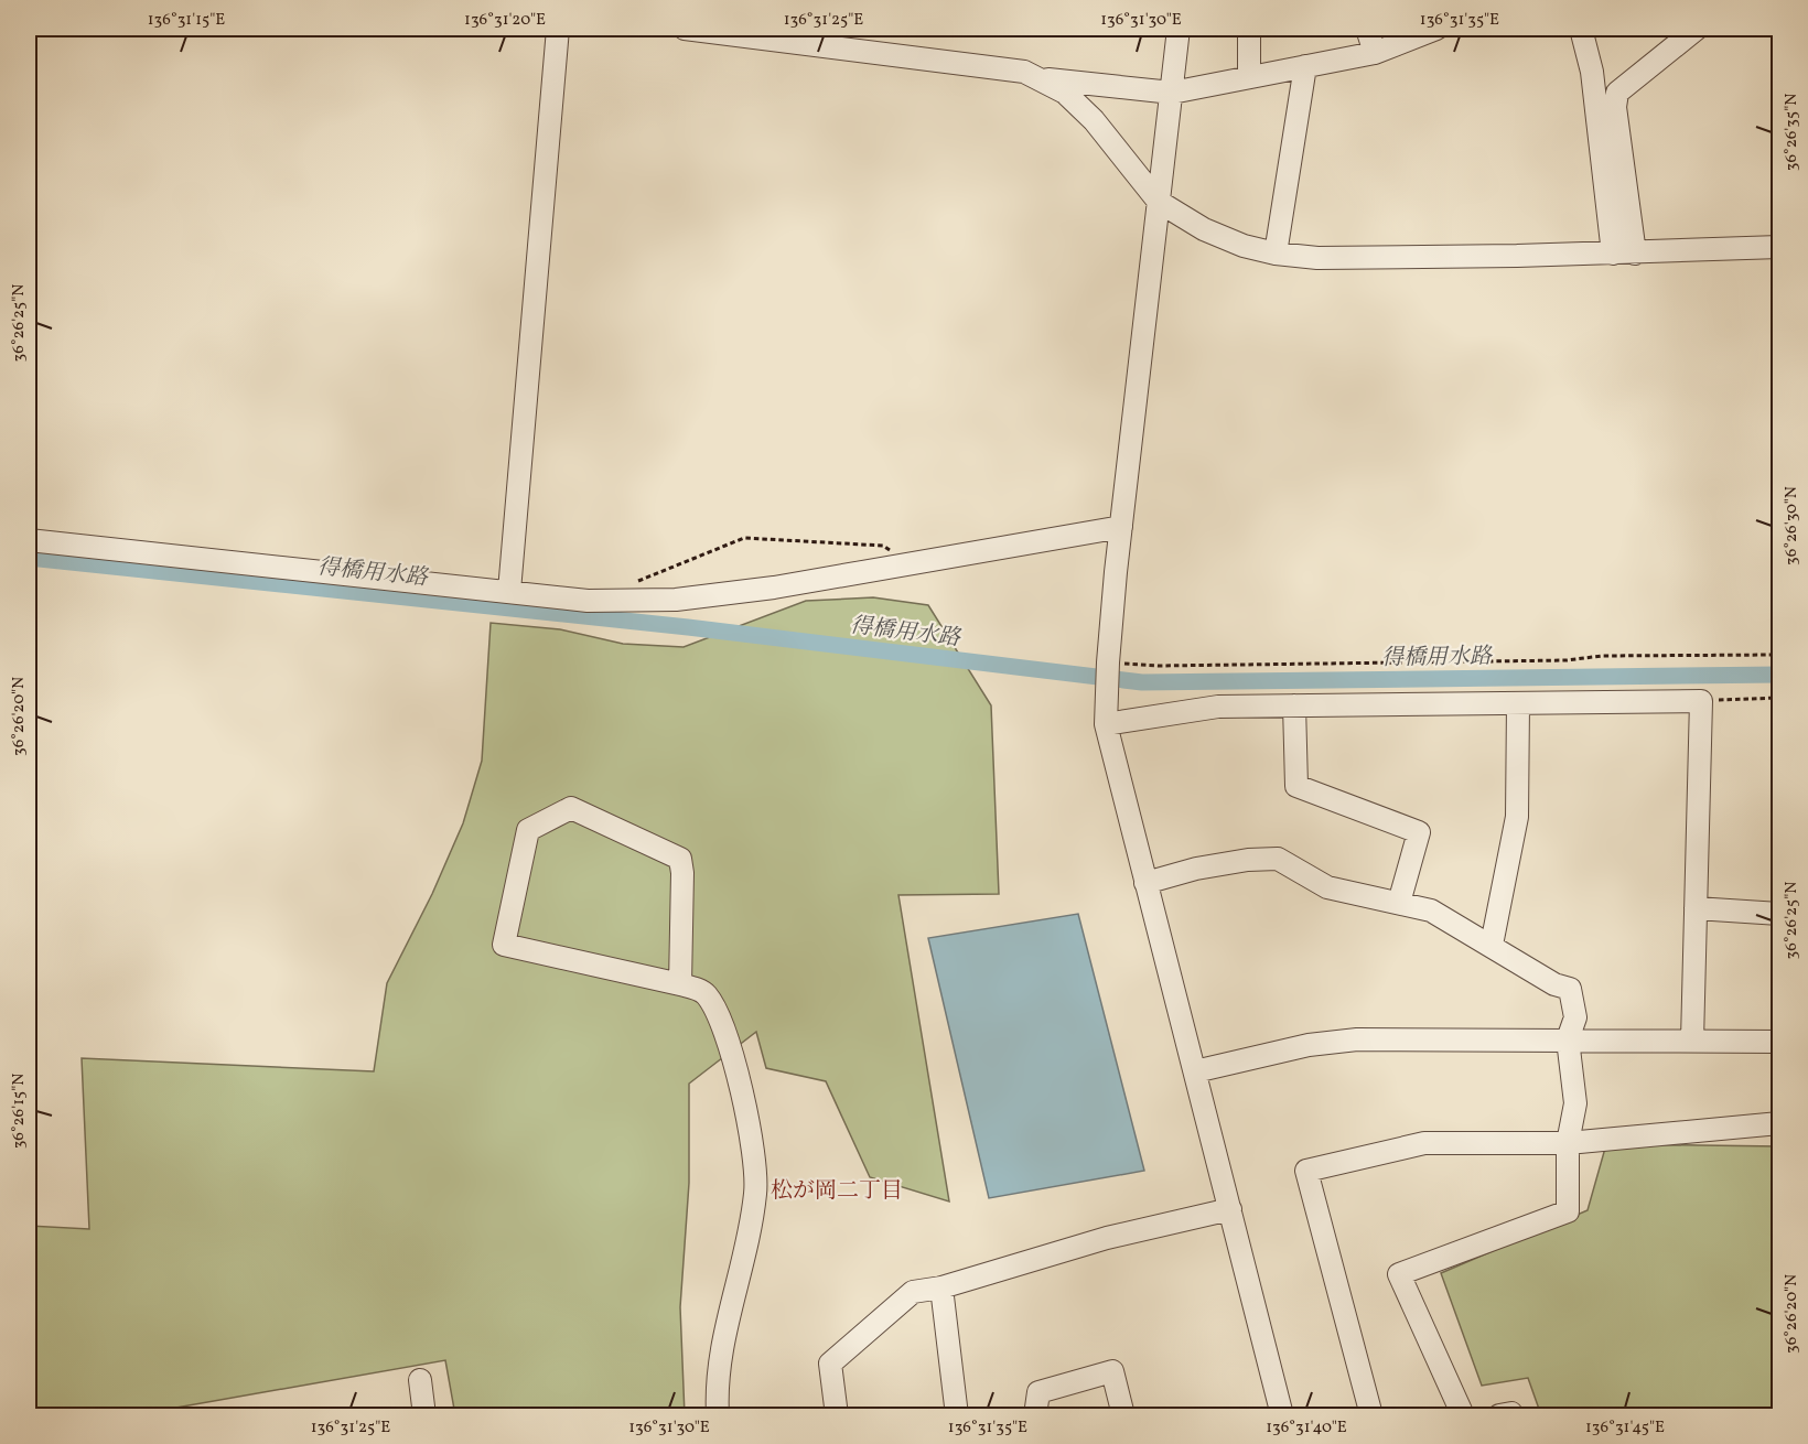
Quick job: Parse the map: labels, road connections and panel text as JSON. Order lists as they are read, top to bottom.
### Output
{
  "districts": ["松が岡二丁目"],
  "water": ["得橋用水路"],
  "coordinates": [
    "136°31'15\"E",
    "136°31'20\"E",
    "136°31'25\"E",
    "136°31'30\"E",
    "136°31'35\"E",
    "36°26'35\"N",
    "36°26'25\"N",
    "36°26'30\"N",
    "36°26'20\"N",
    "36°26'15\"N",
    "136°31'40\"E",
    "136°31'45\"E"
  ]
}
